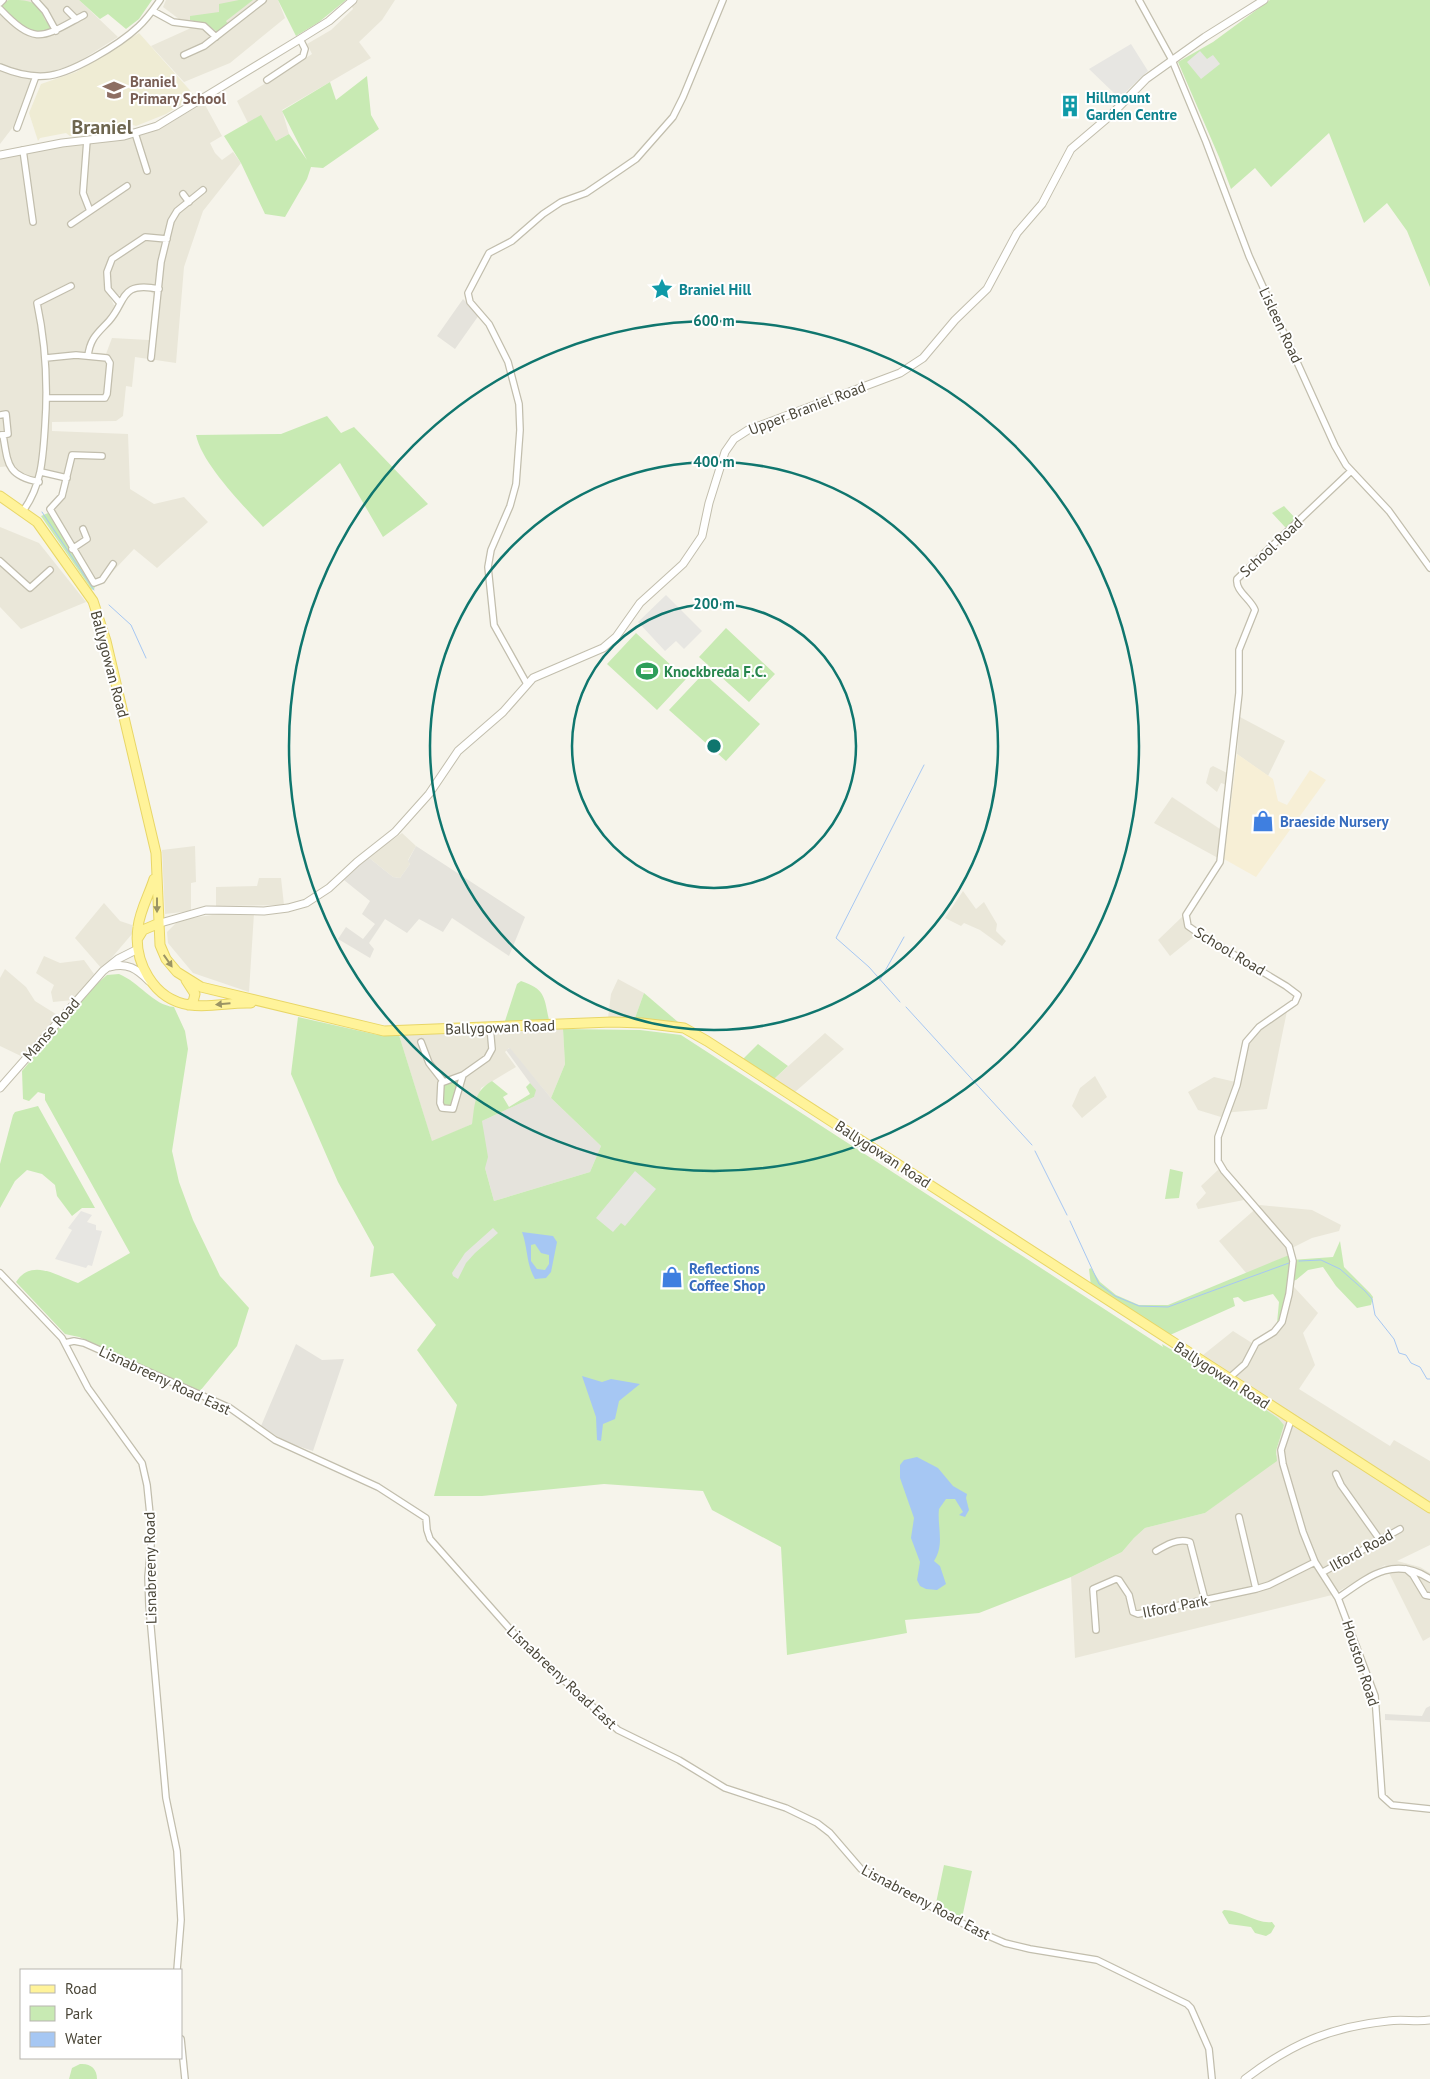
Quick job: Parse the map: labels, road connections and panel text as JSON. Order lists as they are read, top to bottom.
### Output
{
  "streets": {
    "main road": ["Ballygowan Road"],
    "street": [
      "Lisleen Road",
      "Upper Braniel Road",
      "School Road",
      "Manse Road",
      "Lisnabreeny Road East",
      "Ilford Road",
      "Lisnabreeny Road",
      "Ilford Park",
      "Houston Road"
    ]
  },
  "crossings": [
    ["Lisleen Road", "Upper Braniel Road"],
    ["Lisleen Road", "School Road"],
    ["Upper Braniel Road", "Ballygowan Road"],
    ["School Road", "Ballygowan Road"],
    ["Ballygowan Road", "Manse Road"],
    ["Ballygowan Road", "Houston Road"],
    ["Lisnabreeny Road East", "Lisnabreeny Road"],
    ["Ilford Road", "Houston Road"],
    ["Ilford Park", "Houston Road"]
  ],
  "districts": ["Braniel"],
  "places": {
    "school or university": ["Braniel Primary School"],
    "building": ["Hillmount Garden Centre"],
    "place": ["Braniel Hill"],
    "sports": ["Knockbreda F.C."],
    "shop": ["Braeside Nursery", "Reflections Coffee Shop"]
  },
  "legend": ["Road", "Park", "Water"],
  "rings": ["600 m", "400 m", "200 m"]
}
